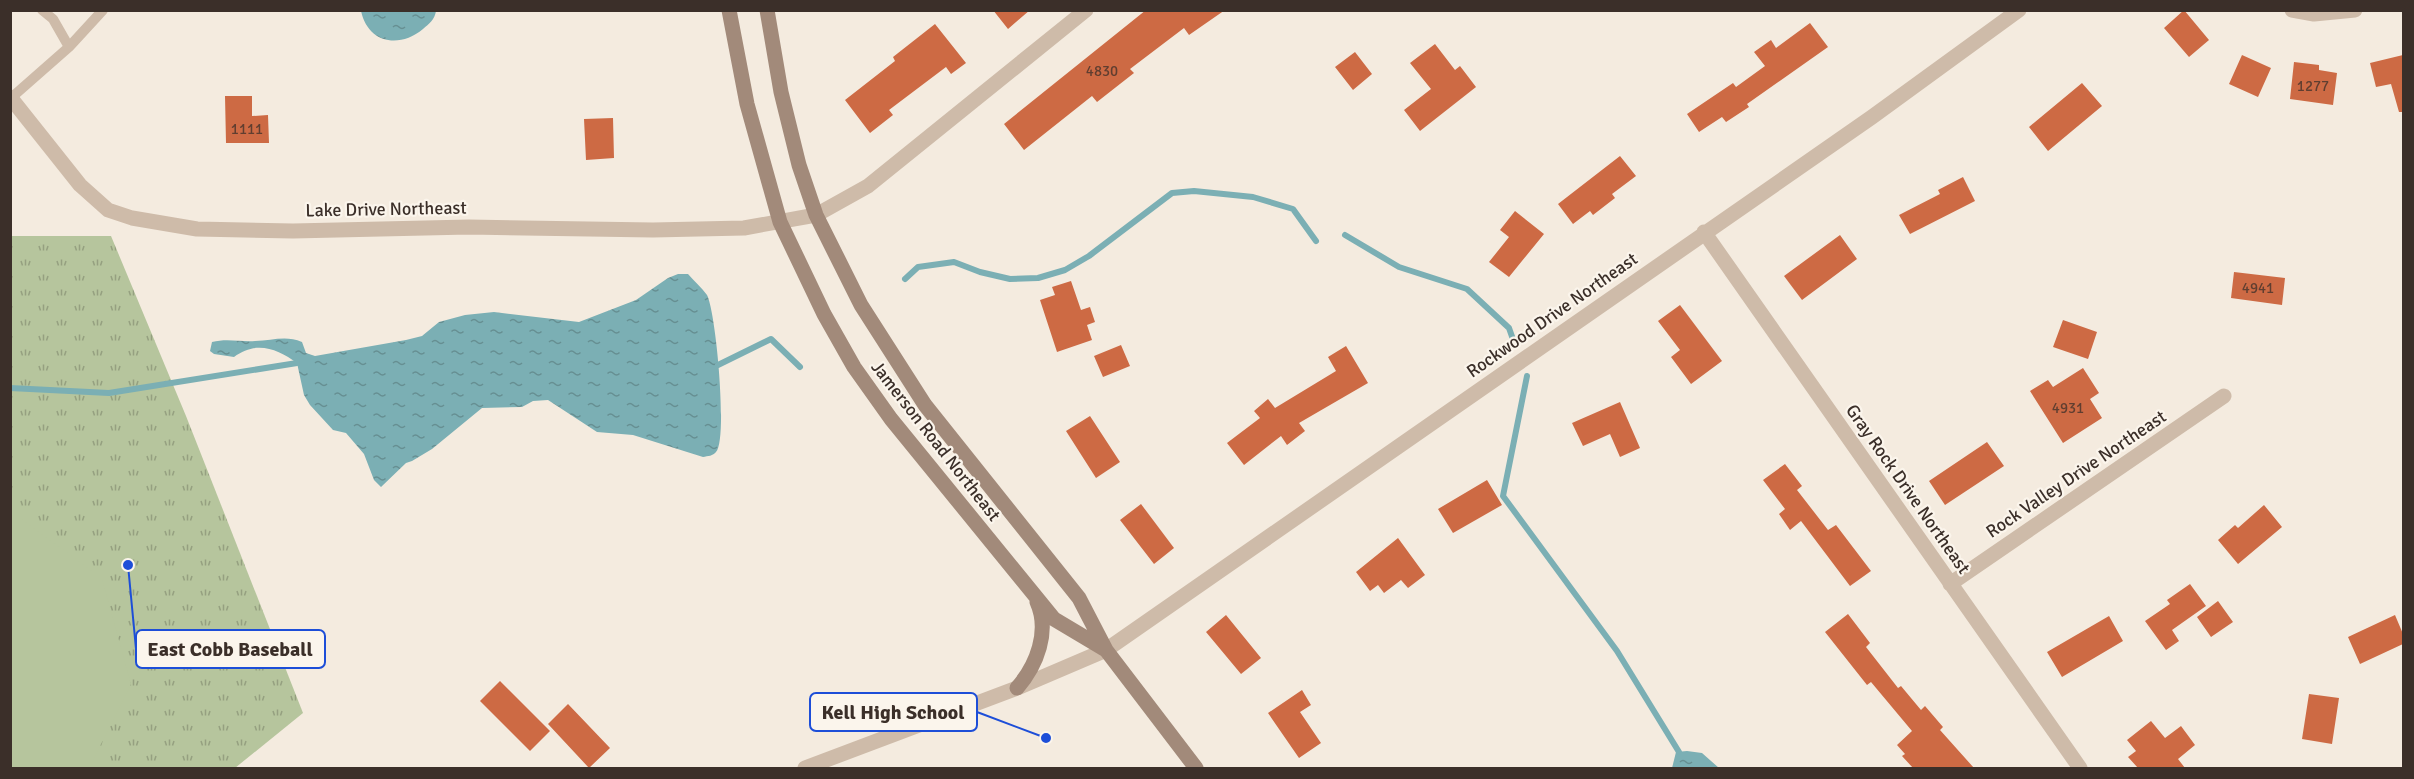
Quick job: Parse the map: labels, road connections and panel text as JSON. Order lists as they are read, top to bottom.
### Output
{
  "streets": {
    "street": [
      "Lake Drive Northeast",
      "Rockwood Drive Northeast",
      "Jamerson Road Northeast",
      "Rock Valley Drive Northeast",
      "Gray Rock Drive Northeast"
    ]
  },
  "crossings": [
    ["Lake Drive Northeast", "Jamerson Road Northeast"],
    ["Rockwood Drive Northeast", "Jamerson Road Northeast"],
    ["Rockwood Drive Northeast", "Gray Rock Drive Northeast"],
    ["Rock Valley Drive Northeast", "Gray Rock Drive Northeast"]
  ],
  "places": ["East Cobb Baseball", "Kell High School"],
  "house_numbers": [
    "4830",
    "1277",
    "1111",
    "4941",
    "4931"
  ]
}
